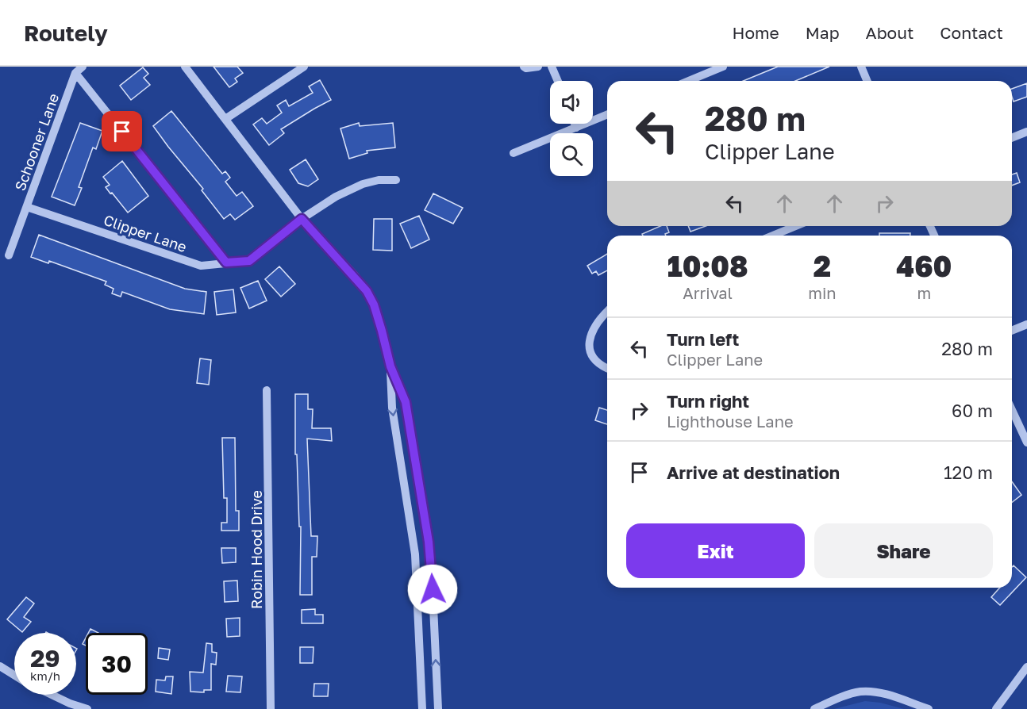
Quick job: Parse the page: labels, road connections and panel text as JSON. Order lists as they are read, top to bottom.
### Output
{
  "streets": {
    "street": ["Schooner Lane", "Clipper Lane", "Robin Hood Drive"]
  },
  "crossings": [
    ["Schooner Lane", "Clipper Lane"]
  ],
  "page": {
    "header": "Routely",
    "nav": [
      "Home",
      "Map",
      "About",
      "Contact"
    ],
    "turn": ["280 m", "Clipper Lane"],
    "eta": [
      "10:08",
      "Arrival",
      "2",
      "min",
      "460",
      "m"
    ],
    "list": [
      {
        "name": "Turn left",
        "note": "Clipper Lane",
        "value": "280 m"
      },
      {
        "name": "Turn right",
        "note": "Lighthouse Lane",
        "value": "60 m"
      },
      {
        "name": "Arrive at destination",
        "value": "120 m"
      }
    ],
    "buttons": ["Exit", "Share"],
    "speed": "29 km/h",
    "limit": "30"
  }
}
